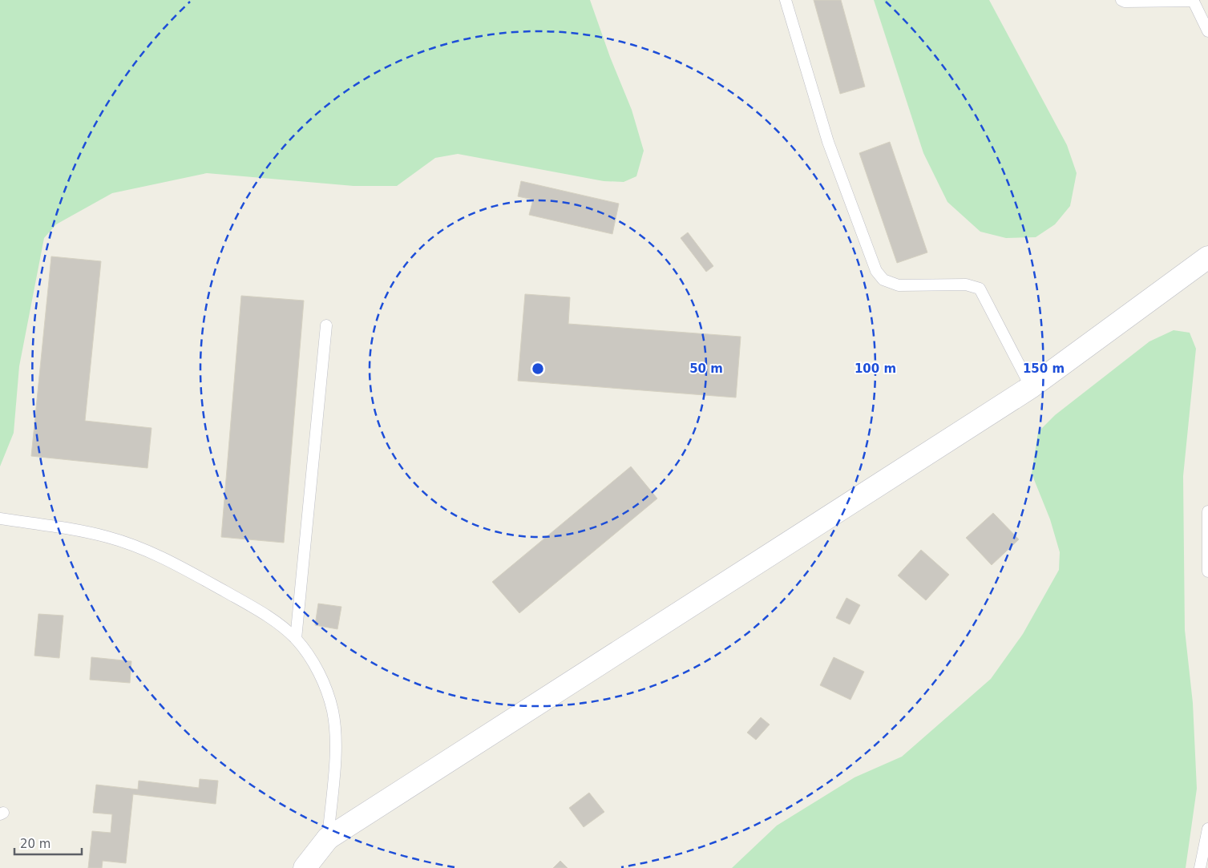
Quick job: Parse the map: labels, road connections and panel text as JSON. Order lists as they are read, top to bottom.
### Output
{
  "scale_bar": "20 m",
  "rings": ["50 m", "100 m", "150 m"]
}
